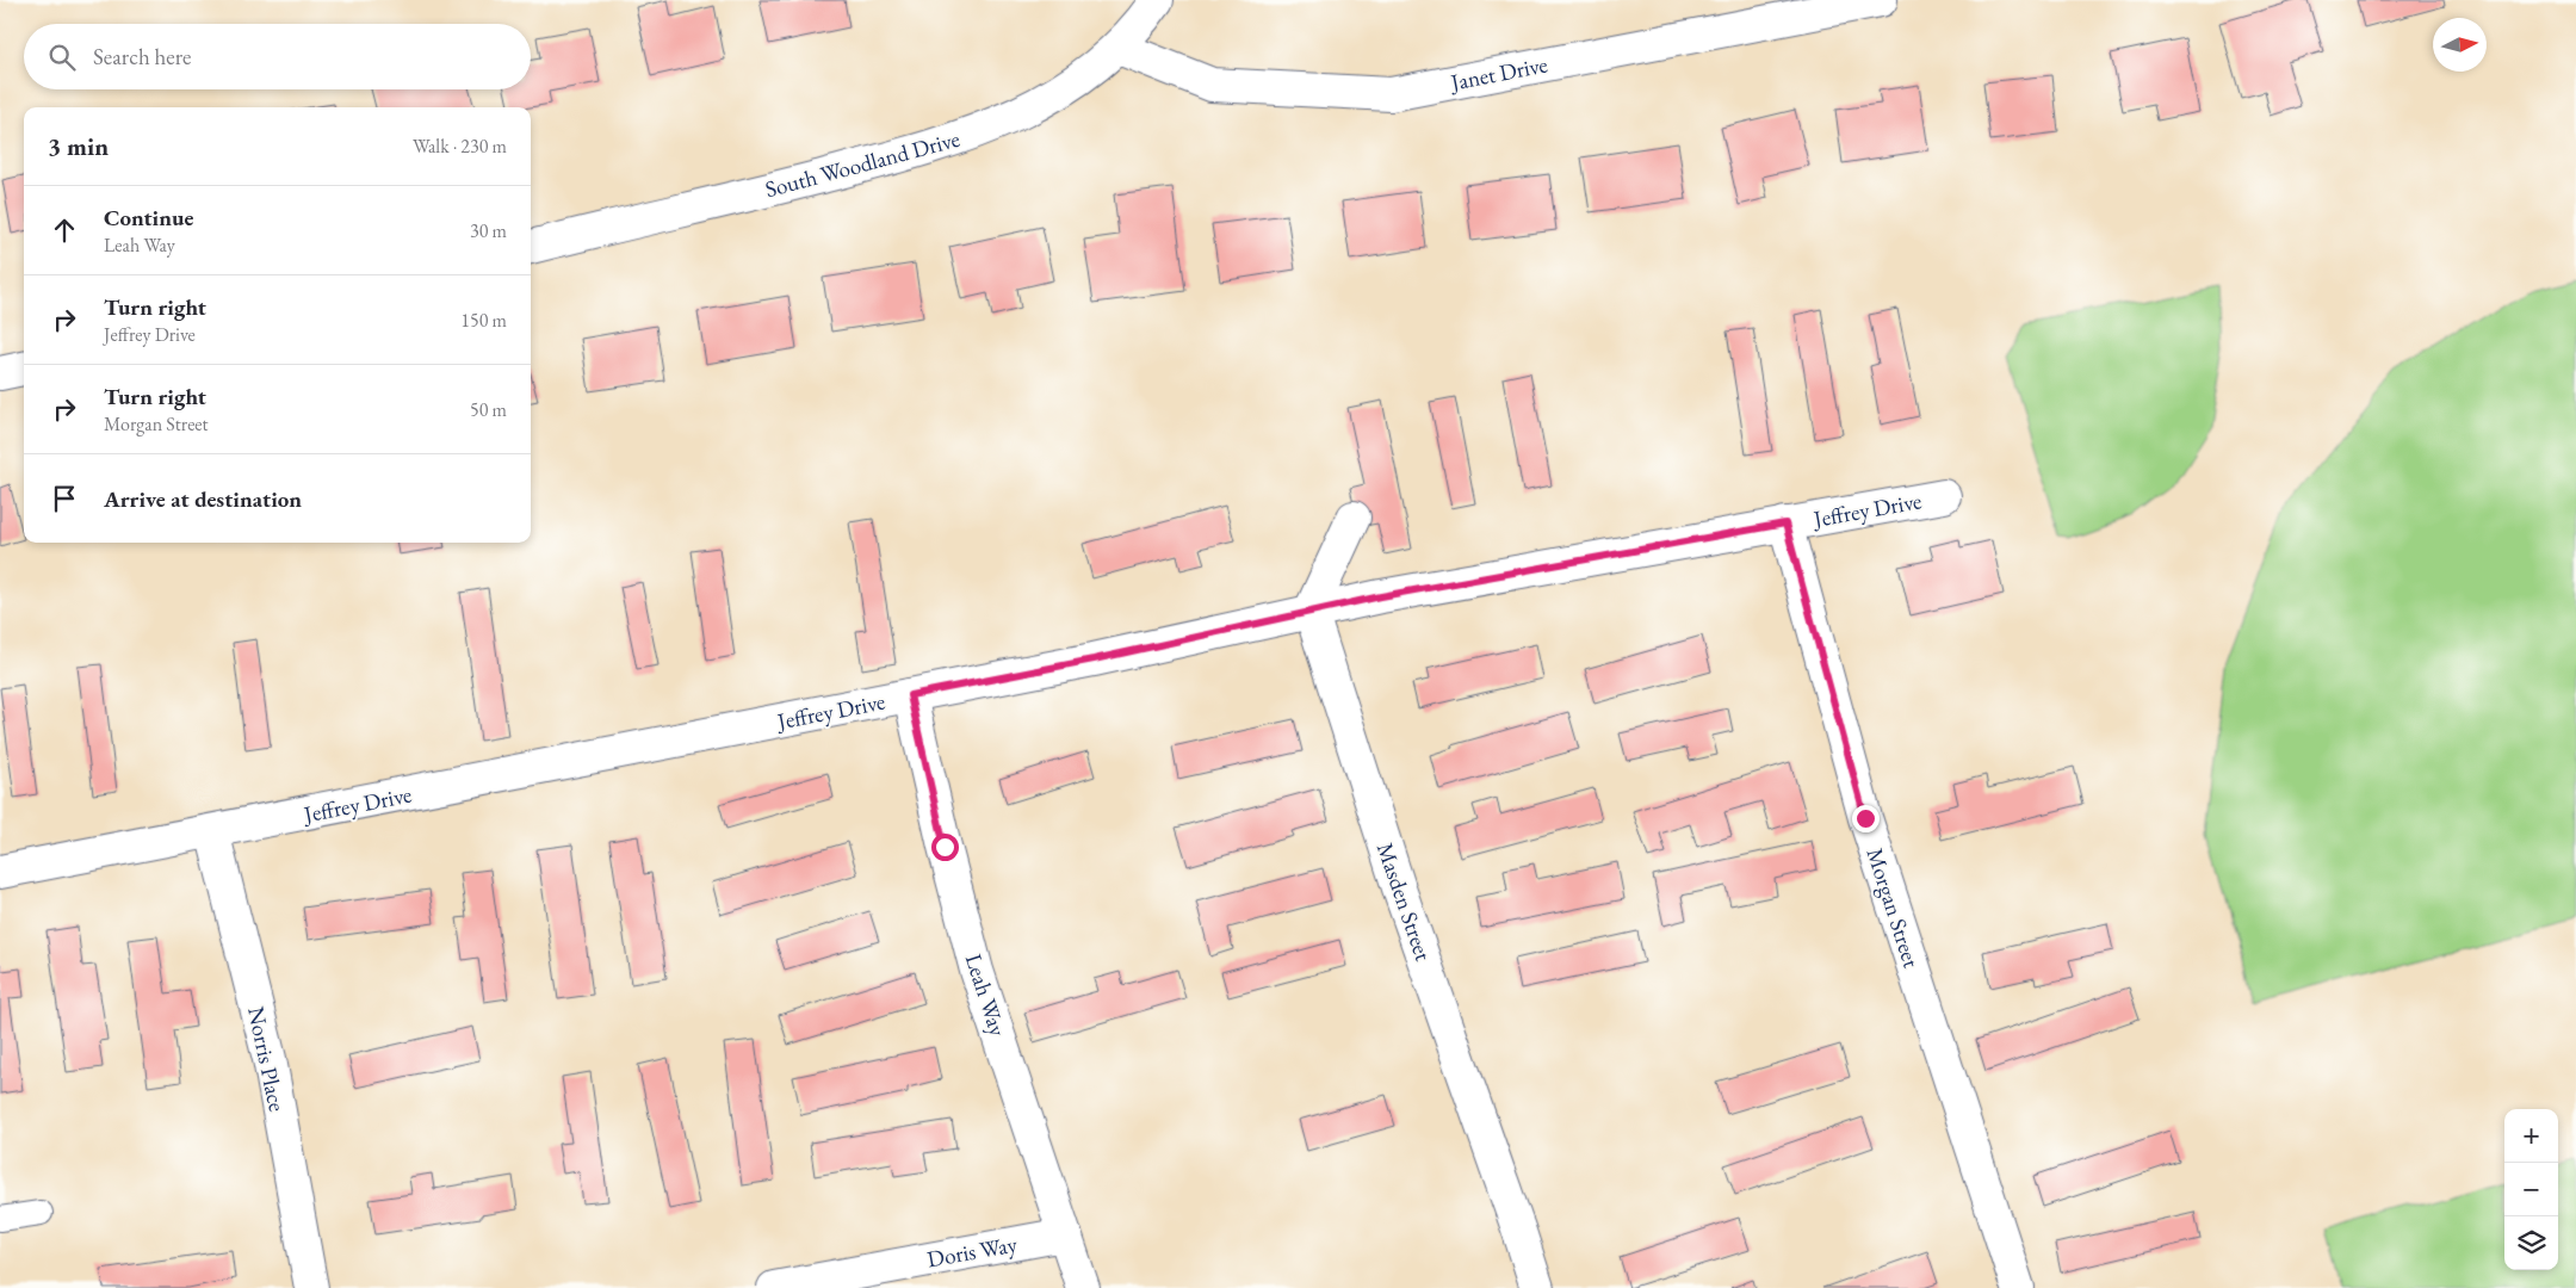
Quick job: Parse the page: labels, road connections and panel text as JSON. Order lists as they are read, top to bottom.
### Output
{
  "streets": {
    "street": [
      "Janet Drive",
      "South Woodland Drive",
      "Jeffrey Drive",
      "Masden Street",
      "Morgan Street",
      "Leah Way",
      "Norris Place",
      "Doris Way"
    ]
  },
  "crossings": [
    ["Janet Drive", "South Woodland Drive"],
    ["Jeffrey Drive", "Masden Street"],
    ["Jeffrey Drive", "Morgan Street"],
    ["Jeffrey Drive", "Leah Way"],
    ["Jeffrey Drive", "Norris Place"],
    ["Leah Way", "Doris Way"]
  ],
  "north": "right",
  "page": {
    "search": "Search here",
    "heading": ["3 min", "Walk · 230 m"],
    "list": [
      ["Continue", "Leah Way", "30 m"],
      ["Turn right", "Jeffrey Drive", "150 m"],
      ["Turn right", "Morgan Street", "50 m"],
      "Arrive at destination"
    ],
    "map_buttons": ["+", "−"]
  }
}
